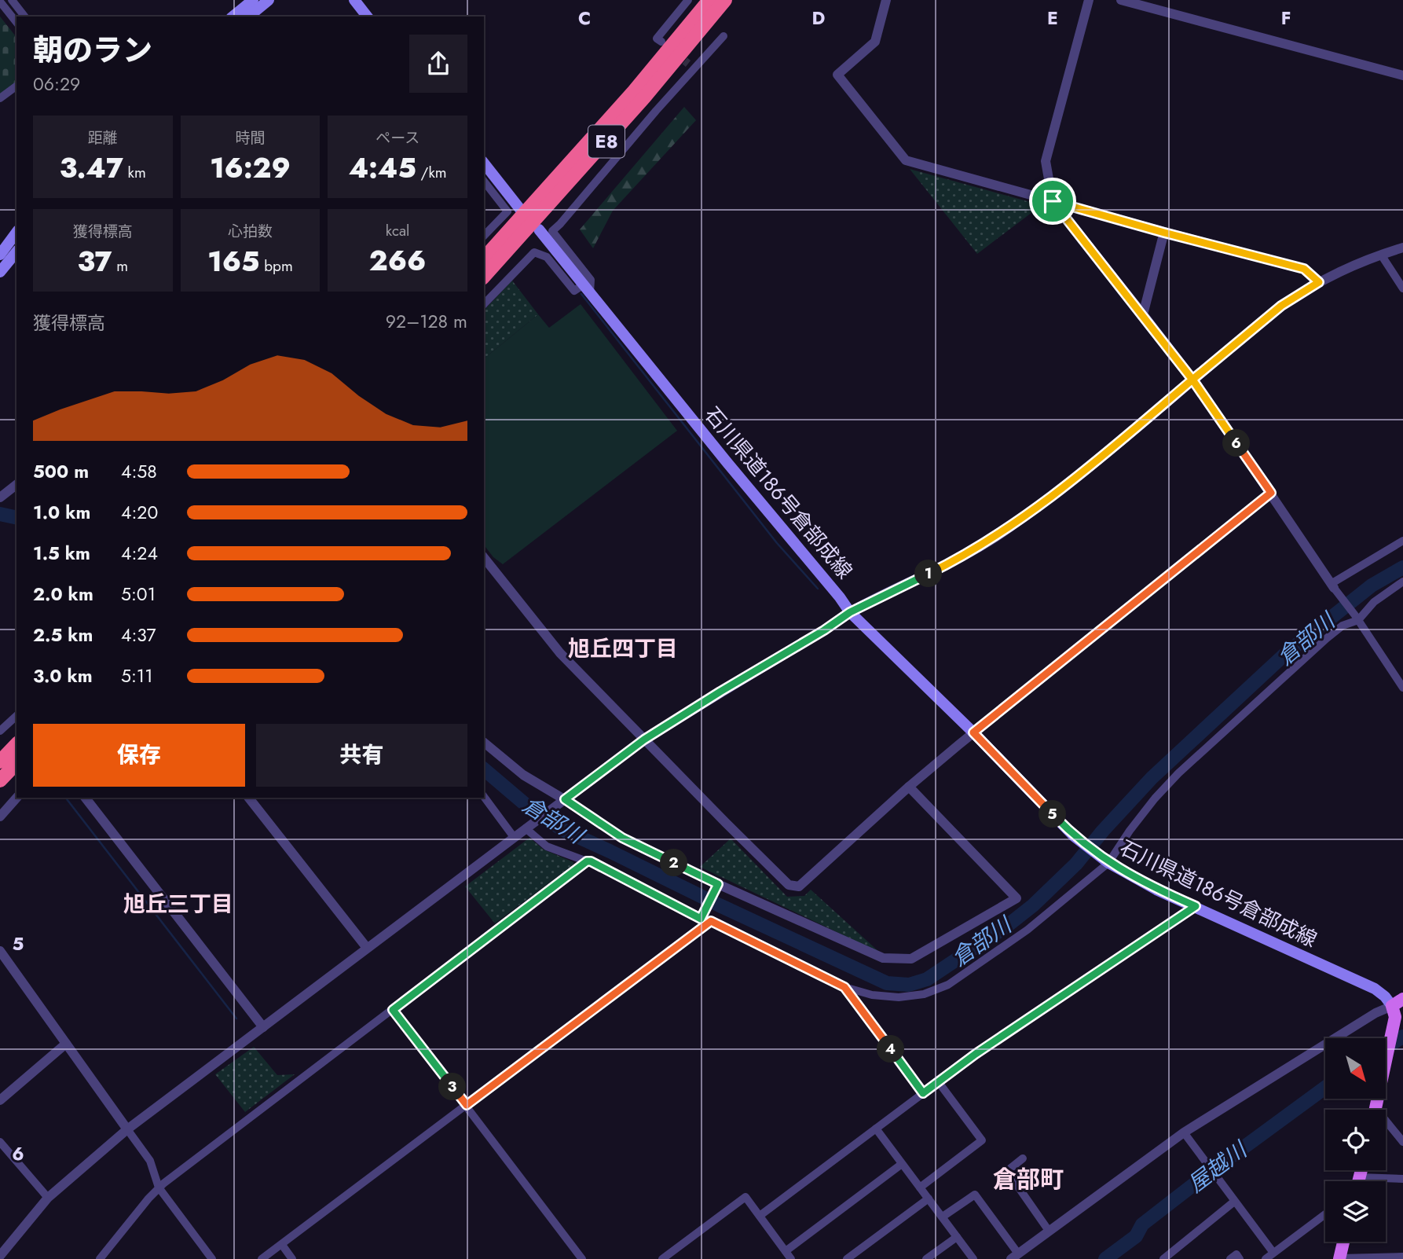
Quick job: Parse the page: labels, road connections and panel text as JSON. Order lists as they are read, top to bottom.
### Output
{
  "streets": {
    "highway": ["E8"],
    "main road": ["石川県道186号倉部成線"]
  },
  "districts": ["旭丘四丁目", "旭丘三丁目", "倉部町"],
  "water": ["倉部川", "屋越川"],
  "north": "bottom right",
  "page": {
    "heading": ["朝のラン", "06:29"],
    "stats": [
      ["距離", "3.47 km"],
      ["時間", "16:29"],
      ["ペース", "4:45 /km"],
      ["獲得標高", "37 m"],
      ["心拍数", "165 bpm"],
      ["kcal", "266"]
    ],
    "chart": ["獲得標高", "92–128 m"],
    "pins": [
      "6",
      "1",
      "5",
      "2",
      "4",
      "3"
    ],
    "list": [
      {
        "name": "500 m",
        "note": "4:58"
      },
      {
        "name": "1.0 km",
        "note": "4:20"
      },
      {
        "name": "1.5 km",
        "note": "4:24"
      },
      {
        "name": "2.0 km",
        "note": "5:01"
      },
      {
        "name": "2.5 km",
        "note": "4:37"
      },
      {
        "name": "3.0 km",
        "note": "5:11"
      }
    ],
    "buttons": ["保存", "共有"]
  },
  "grid": {
    "columns": [
      "C",
      "D",
      "E",
      "F"
    ],
    "rows": ["5", "6"]
  }
}
